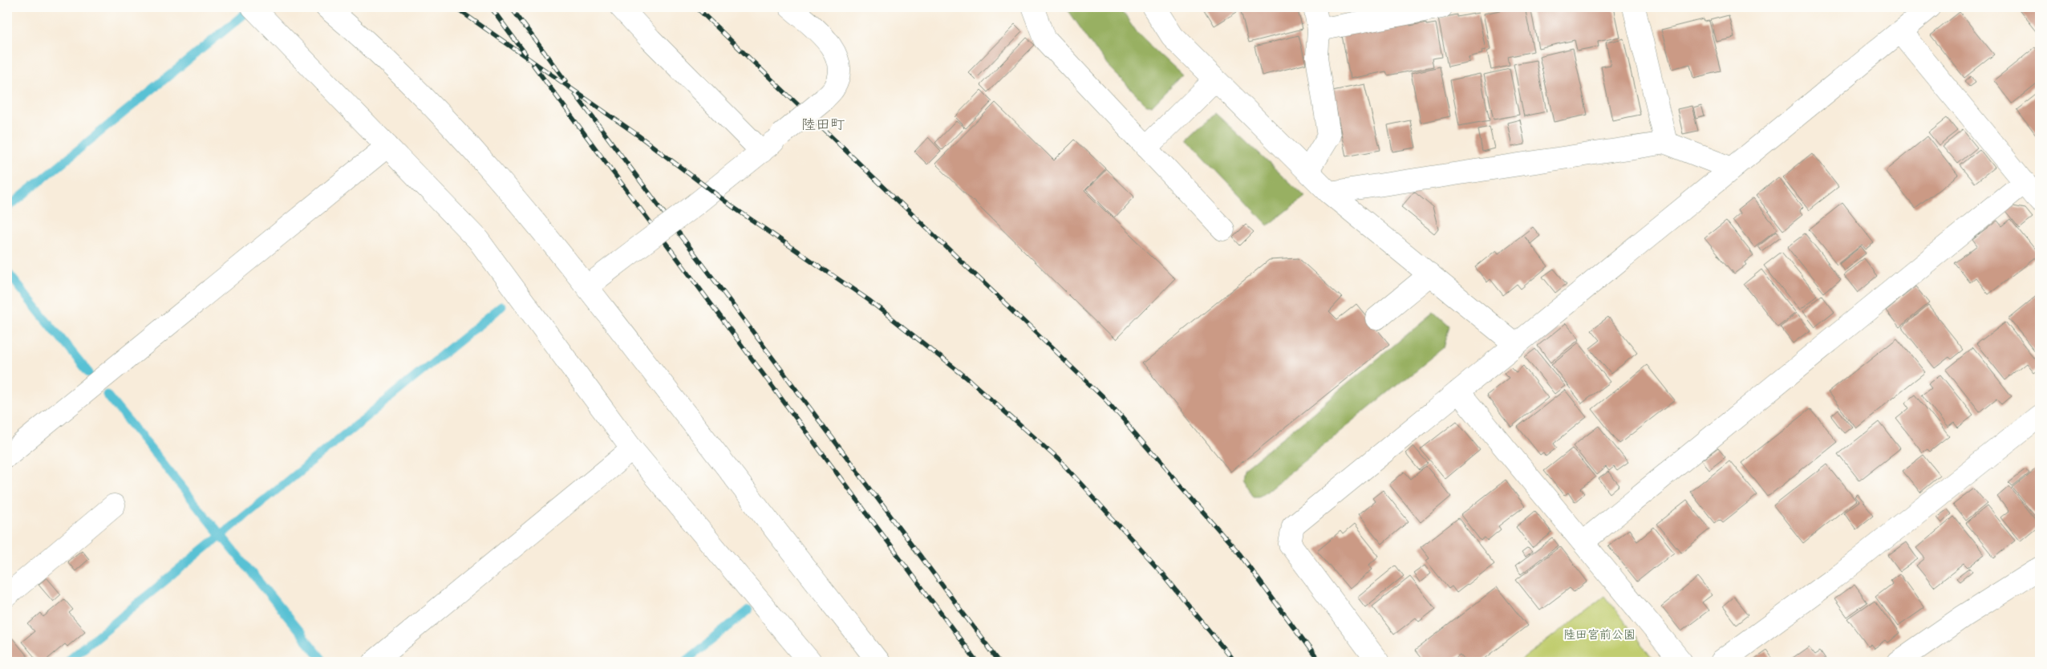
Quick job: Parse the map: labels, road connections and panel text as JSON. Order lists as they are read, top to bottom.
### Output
{
  "districts": ["陸田町"],
  "parks": ["陸田宮前公園"]
}
